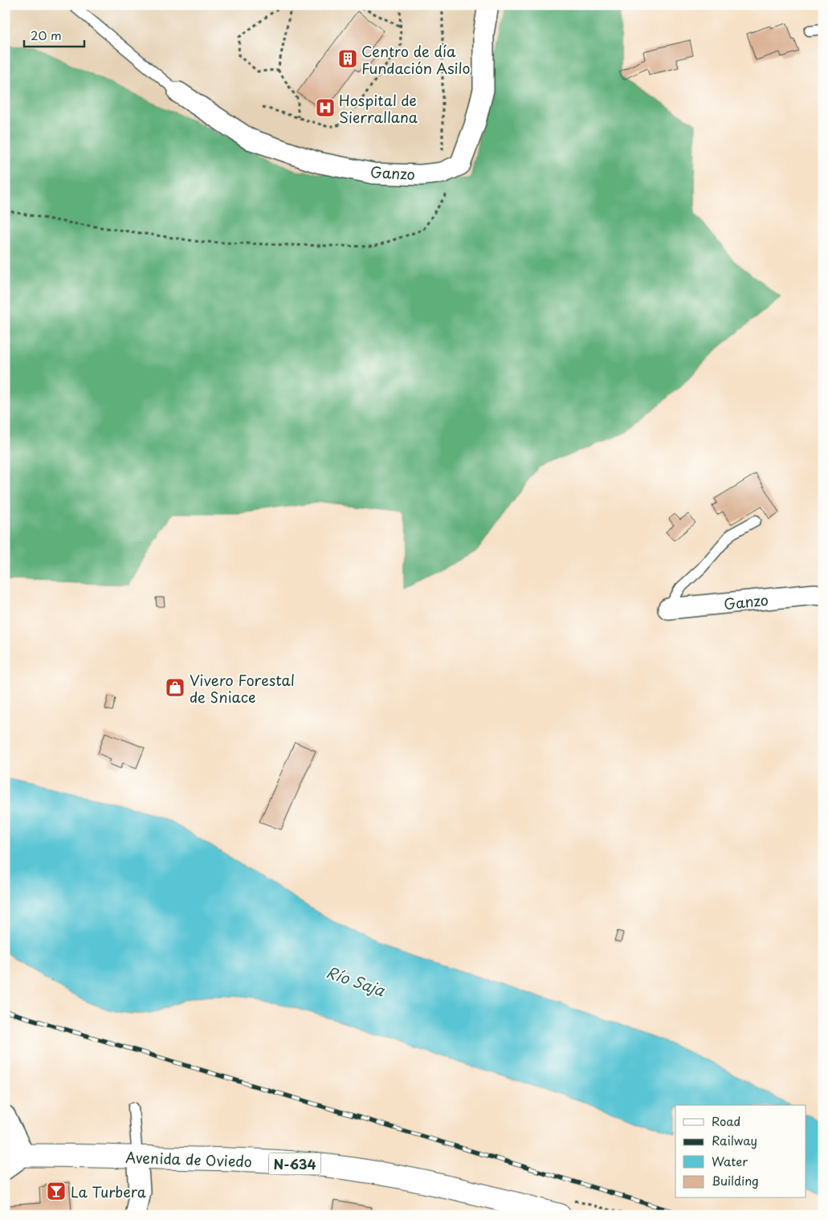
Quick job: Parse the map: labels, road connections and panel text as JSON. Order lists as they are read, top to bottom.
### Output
{
  "streets": {
    "highway": ["Avenida de Oviedo", "N-634"],
    "street": ["Ganzo"]
  },
  "water": ["Río Saja"],
  "places": {
    "building": ["Centro de día Fundación Asilo"],
    "hospital": ["Hospital de Sierrallana"],
    "shop": ["Vivero Forestal de Sniace"],
    "bar": ["La Turbera"]
  },
  "legend": [
    "Road",
    "Railway",
    "Water",
    "Building"
  ],
  "scale_bar": "20 m"
}
